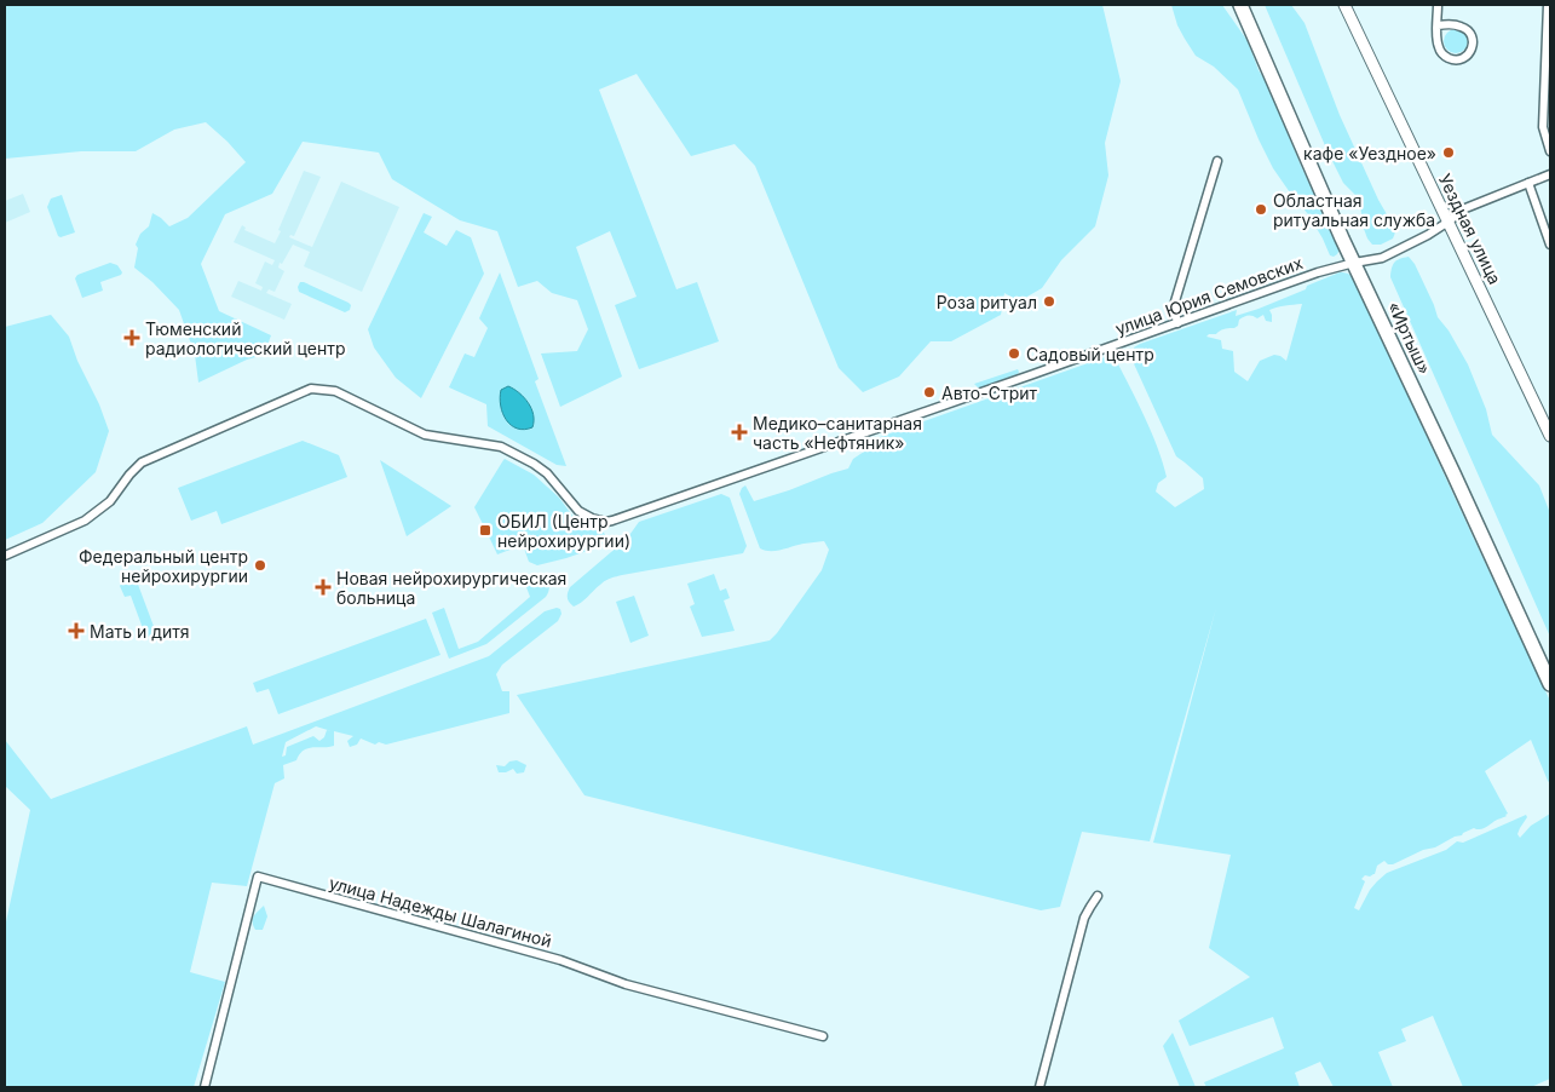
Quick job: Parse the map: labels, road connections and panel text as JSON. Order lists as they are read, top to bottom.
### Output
{
  "streets": {
    "highway": ["«Иртыш»"],
    "street": ["Уездная улица", "улица Юрия Семовских", "улица Надежды Шалагиной"]
  },
  "crossings": [
    ["Уездная улица", "улица Юрия Семовских"],
    ["улица Юрия Семовских", "«Иртыш»"]
  ],
  "places": {
    "other": [
      "кафе «Уездное»",
      "Областная ритуальная служба",
      "Роза ритуал",
      "Садовый центр",
      "Авто-Стрит",
      "Федеральный центр нейрохирургии"
    ],
    "health": [
      "Тюменский радиологический центр",
      "Медико–санитарная часть «Нефтяник»",
      "Новая нейрохирургическая больница",
      "Мать и дитя"
    ],
    "transit": ["ОБИЛ (Центр нейрохирургии)"]
  }
}
